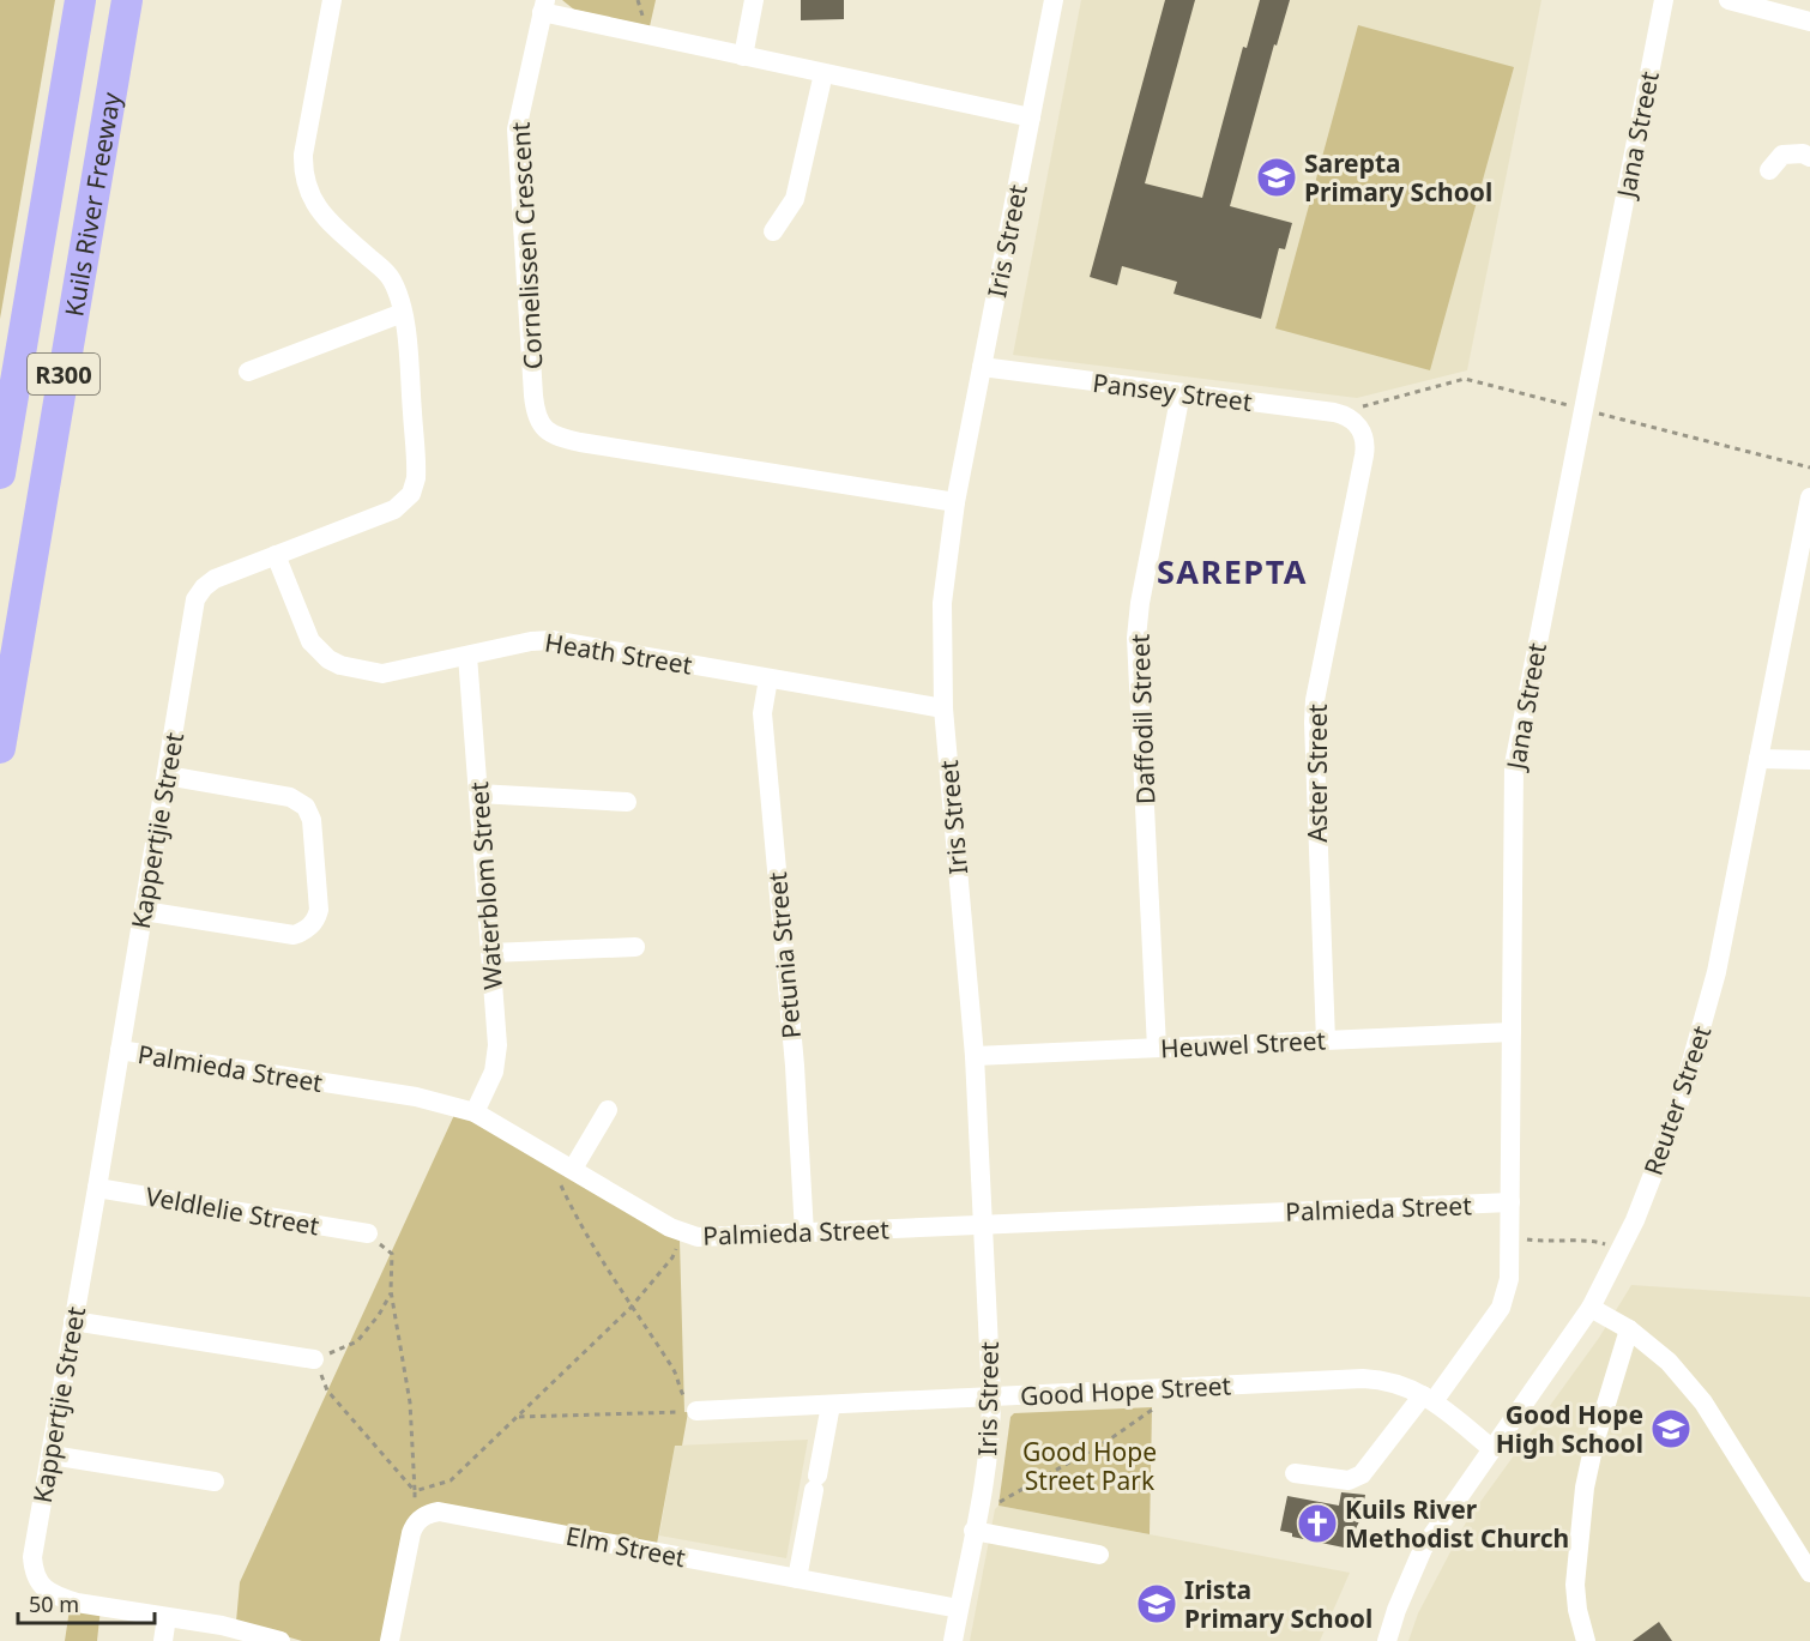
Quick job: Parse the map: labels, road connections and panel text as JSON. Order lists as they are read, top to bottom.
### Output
{
  "streets": {
    "highway": ["Kuils River Freeway", "R300"],
    "street": [
      "Jana Street",
      "Iris Street",
      "Cornelissen Crescent",
      "Pansey Street",
      "Heath Street",
      "Daffodil Street",
      "Aster Street",
      "Kappertjie Street",
      "Waterblom Street",
      "Petunia Street",
      "Heuwel Street",
      "Palmieda Street",
      "Reuter Street",
      "Veldlelie Street",
      "Good Hope Street",
      "Elm Street"
    ]
  },
  "crossings": [
    ["Jana Street", "Heuwel Street"],
    ["Jana Street", "Palmieda Street"],
    ["Jana Street", "Good Hope Street"],
    ["Iris Street", "Cornelissen Crescent"],
    ["Iris Street", "Pansey Street"],
    ["Iris Street", "Heath Street"],
    ["Iris Street", "Heuwel Street"],
    ["Iris Street", "Palmieda Street"],
    ["Iris Street", "Good Hope Street"],
    ["Iris Street", "Elm Street"],
    ["Pansey Street", "Daffodil Street"],
    ["Pansey Street", "Aster Street"],
    ["Heath Street", "Kappertjie Street"],
    ["Heath Street", "Waterblom Street"],
    ["Heath Street", "Petunia Street"],
    ["Daffodil Street", "Heuwel Street"],
    ["Aster Street", "Heuwel Street"],
    ["Kappertjie Street", "Palmieda Street"],
    ["Kappertjie Street", "Veldlelie Street"],
    ["Waterblom Street", "Palmieda Street"],
    ["Petunia Street", "Palmieda Street"],
    ["Reuter Street", "Good Hope Street"]
  ],
  "districts": ["SAREPTA"],
  "parks": ["Good Hope Street Park"],
  "places": {
    "school or university": ["Sarepta Primary School", "Good Hope High School", "Irista Primary School"],
    "church": ["Kuils River Methodist Church"]
  },
  "scale_bar": "50 m"
}
